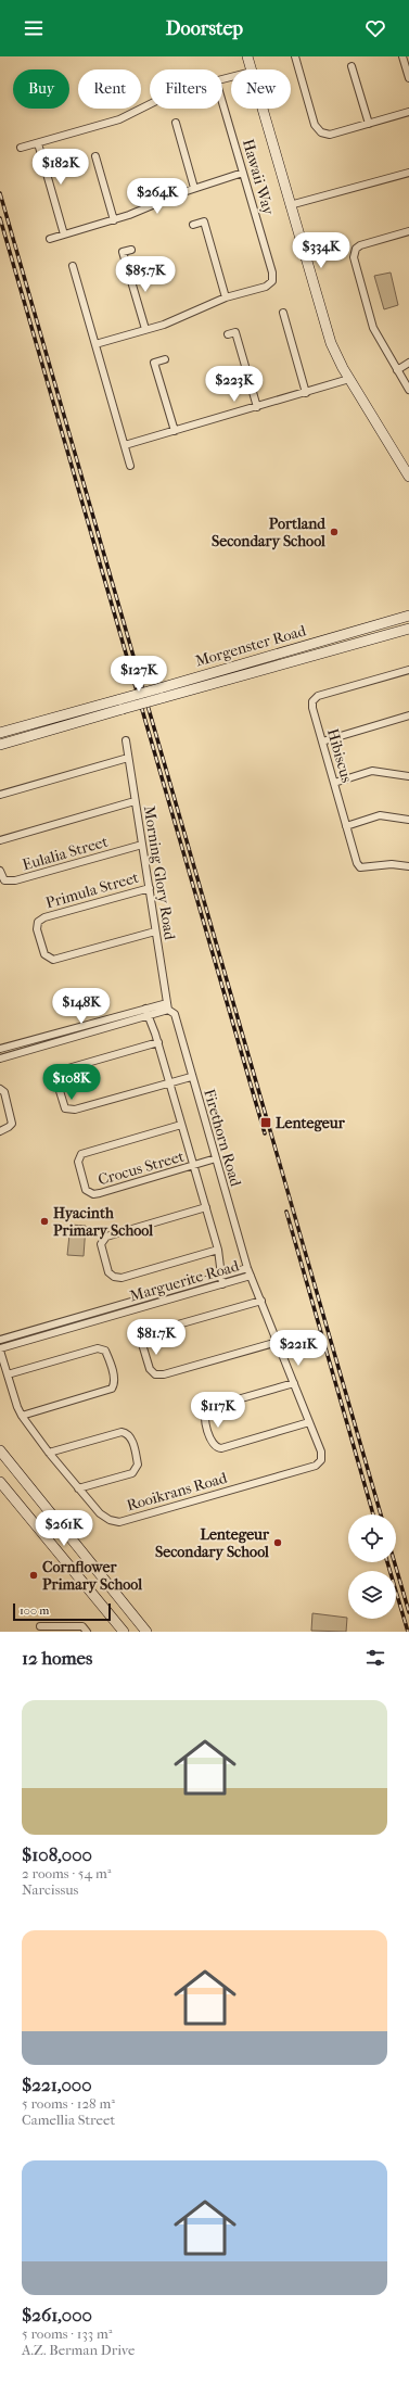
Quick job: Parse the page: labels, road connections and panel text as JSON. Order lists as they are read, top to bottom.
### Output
{
  "streets": {
    "main road": ["Morgenster Road"],
    "street": [
      "Hawaii Way",
      "Hibiscus",
      "Eulalia Street",
      "Morning Glory Road",
      "Primula Street",
      "Firethorn Road",
      "Crocus Street",
      "Marguerite Road",
      "Rooikrans Road"
    ]
  },
  "crossings": [
    ["Eulalia Street", "Morning Glory Road"],
    ["Morning Glory Road", "Primula Street"],
    ["Morning Glory Road", "Firethorn Road"],
    ["Firethorn Road", "Crocus Street"],
    ["Firethorn Road", "Marguerite Road"],
    ["Firethorn Road", "Rooikrans Road"],
    ["Marguerite Road", "Rooikrans Road"]
  ],
  "places": {
    "other": [
      "Portland Secondary School",
      "Hyacinth Primary School",
      "Lentegeur Secondary School",
      "Cornflower Primary School"
    ],
    "transit": ["Lentegeur"]
  },
  "scale_bar": "100 m",
  "page": {
    "header": "Doorstep",
    "chip": [
      "Buy",
      "Rent",
      "Filters",
      "New"
    ],
    "price": [
      "$182K",
      "$264K",
      "$334K",
      "$85.7K",
      "$223K",
      "$127K",
      "$148K",
      "$108K",
      "$81.7K",
      "$221K",
      "$117K",
      "$261K"
    ],
    "scale": "100 m",
    "heading": "12 homes",
    "list": [
      {
        "name": "$108,000",
        "note": "2 rooms · 54 m² · Narcissus"
      },
      {
        "name": "$221,000",
        "note": "5 rooms · 128 m² · Camellia Street"
      },
      {
        "name": "$261,000",
        "note": "5 rooms · 133 m² · A.Z. Berman Drive"
      }
    ]
  }
}
